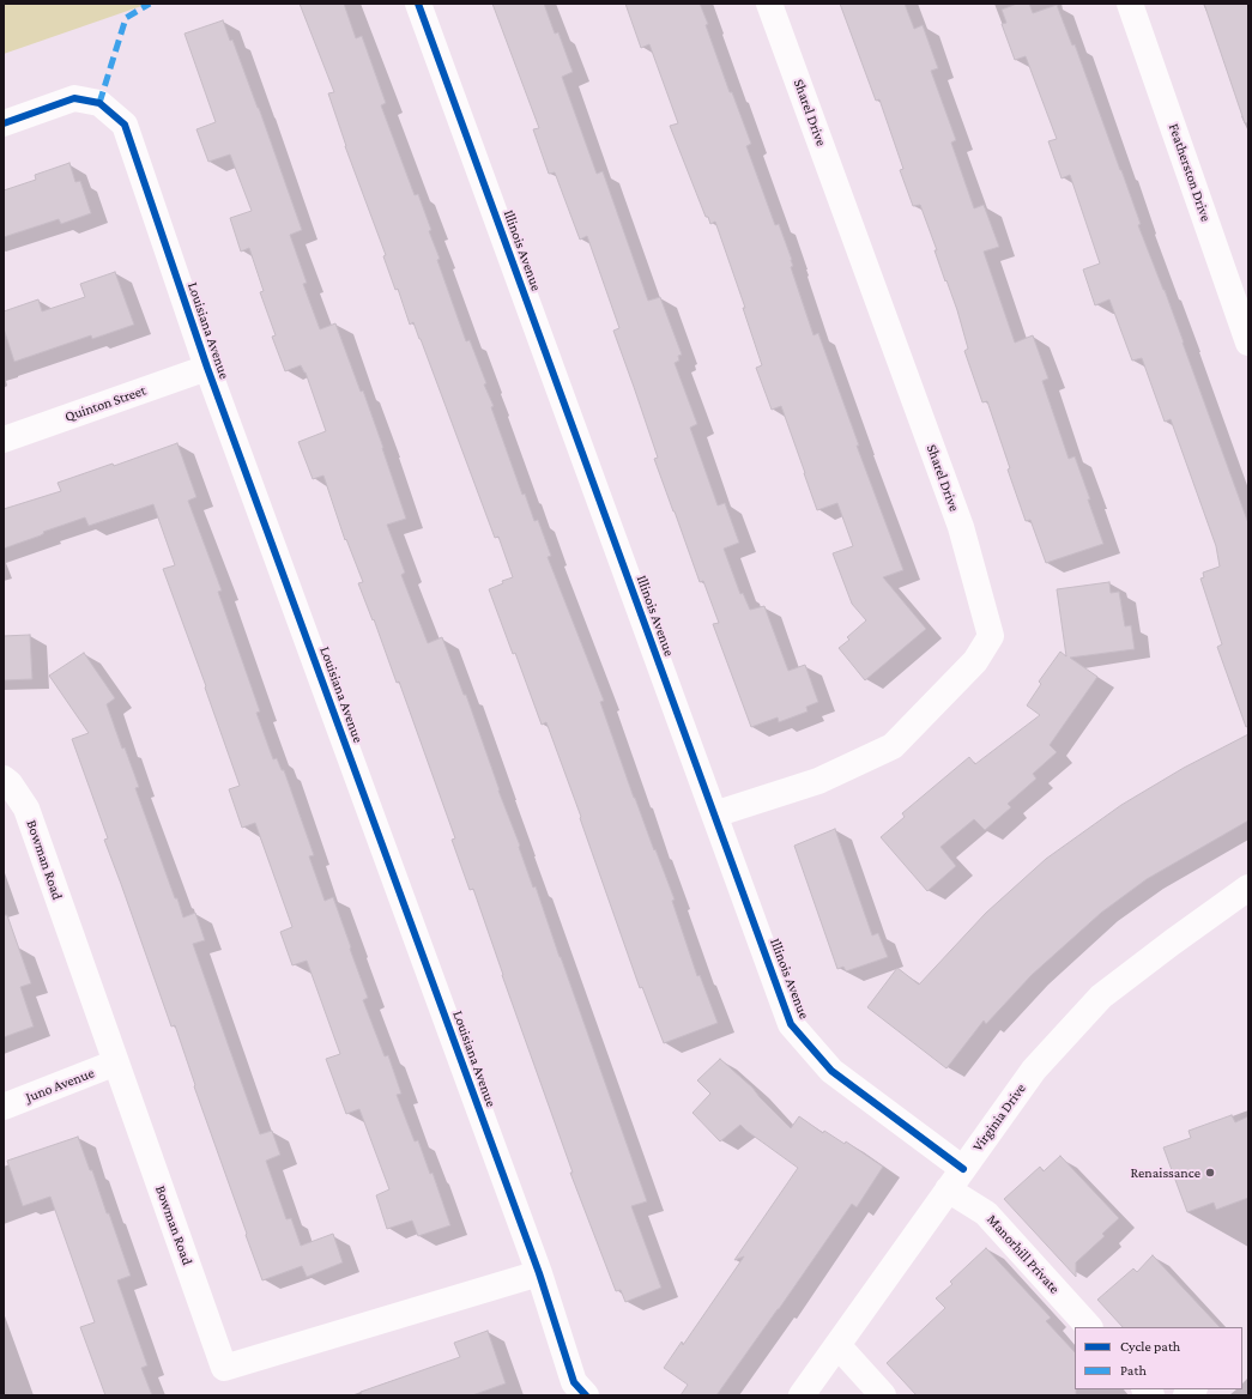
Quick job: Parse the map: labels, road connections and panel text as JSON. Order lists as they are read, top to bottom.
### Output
{
  "streets": {
    "street": [
      "Sharel Drive",
      "Featherston Drive",
      "Illinois Avenue",
      "Louisiana Avenue",
      "Quinton Street",
      "Bowman Road",
      "Juno Avenue",
      "Virginia Drive",
      "Manorhill Private"
    ]
  },
  "crossings": [
    ["Sharel Drive", "Illinois Avenue"],
    ["Illinois Avenue", "Virginia Drive"],
    ["Louisiana Avenue", "Quinton Street"],
    ["Louisiana Avenue", "Bowman Road"],
    ["Bowman Road", "Juno Avenue"],
    ["Virginia Drive", "Manorhill Private"]
  ],
  "places": ["Renaissance"],
  "legend": ["Cycle path", "Path"]
}
